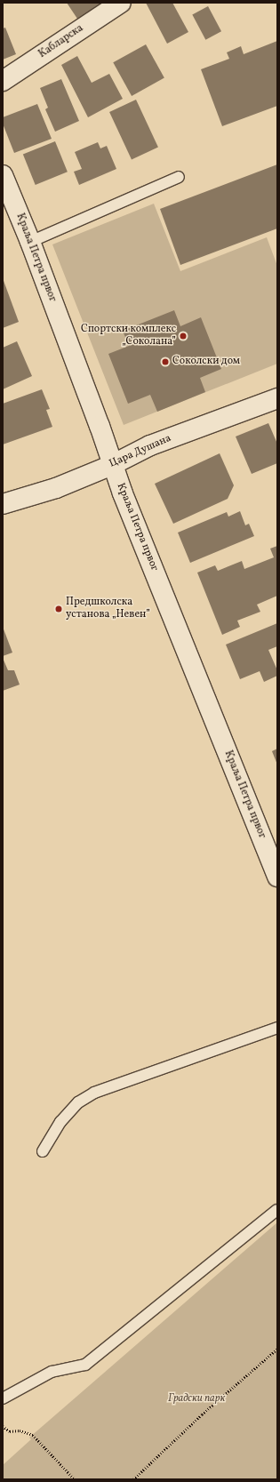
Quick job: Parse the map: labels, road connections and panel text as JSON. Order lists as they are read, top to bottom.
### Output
{
  "streets": {
    "street": ["Кабларска", "Краља Петра првог", "Цара Душана"]
  },
  "crossings": [
    ["Краља Петра првог", "Цара Душана"]
  ],
  "parks": ["Градски парк"],
  "places": ["Спортски комплекс „Соколана”", "Соколски дом", "Предшколска установа „Невен”"]
}
